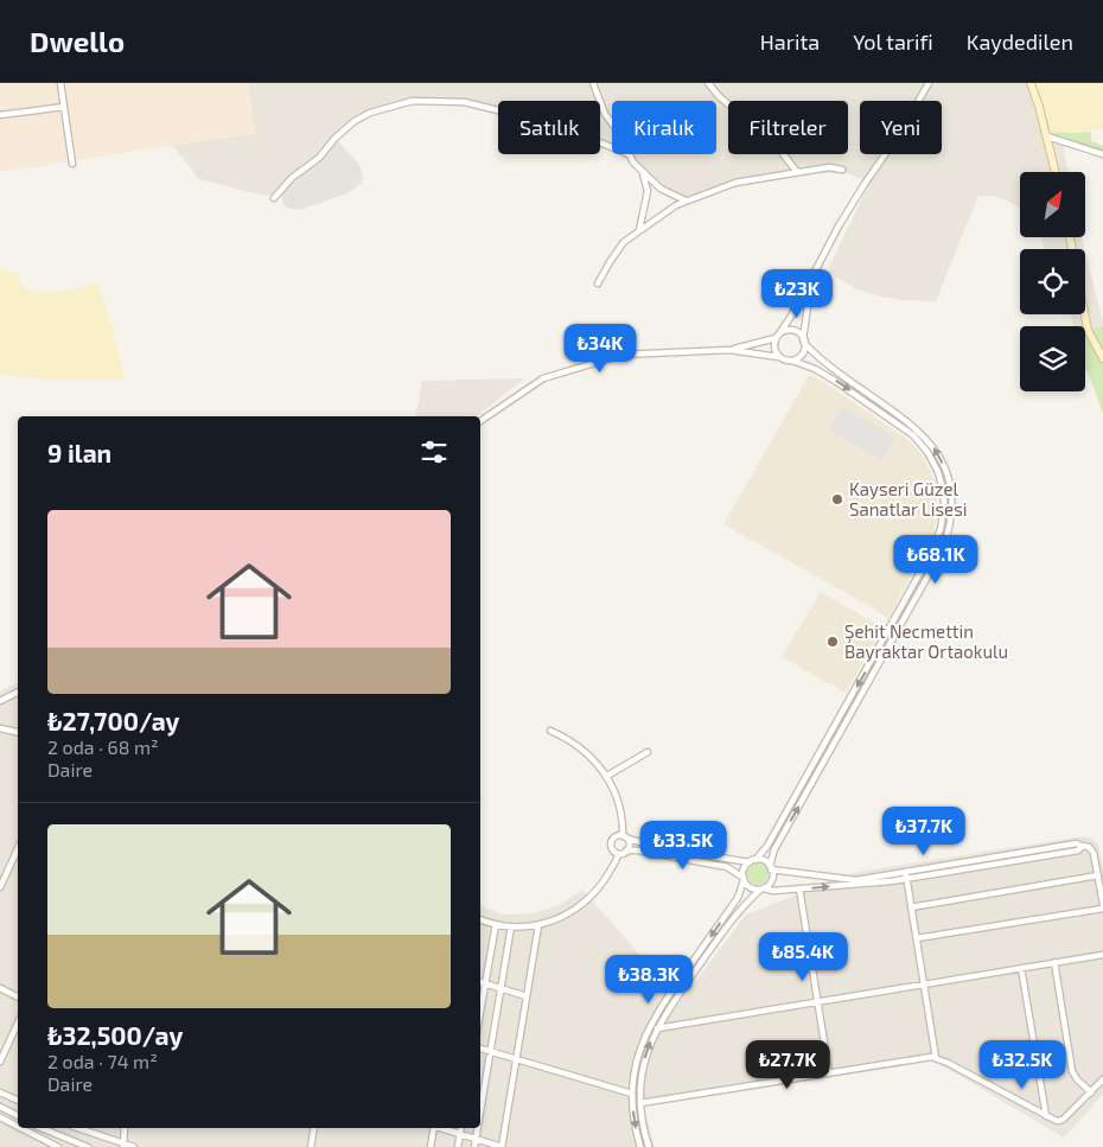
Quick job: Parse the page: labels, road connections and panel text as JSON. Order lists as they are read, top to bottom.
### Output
{
  "places": ["Kayseri Güzel Sanatlar Lisesi", "Şehit Necmettin Bayraktar Ortaokulu"],
  "north": "top right",
  "page": {
    "header": "Dwello",
    "nav": ["Harita", "Yol tarifi", "Kaydedilen"],
    "chip": [
      "Satılık",
      "Kiralık",
      "Filtreler",
      "Yeni"
    ],
    "price": [
      "₺23K",
      "₺34K",
      "₺68.1K",
      "₺37.7K",
      "₺33.5K",
      "₺85.4K",
      "₺38.3K",
      "₺27.7K",
      "₺32.5K"
    ],
    "heading": "9 ilan",
    "list": [
      {
        "name": "₺27,700/ay",
        "note": "2 oda · 68 m² · Daire"
      },
      {
        "name": "₺32,500/ay",
        "note": "2 oda · 74 m² · Daire"
      }
    ]
  }
}
